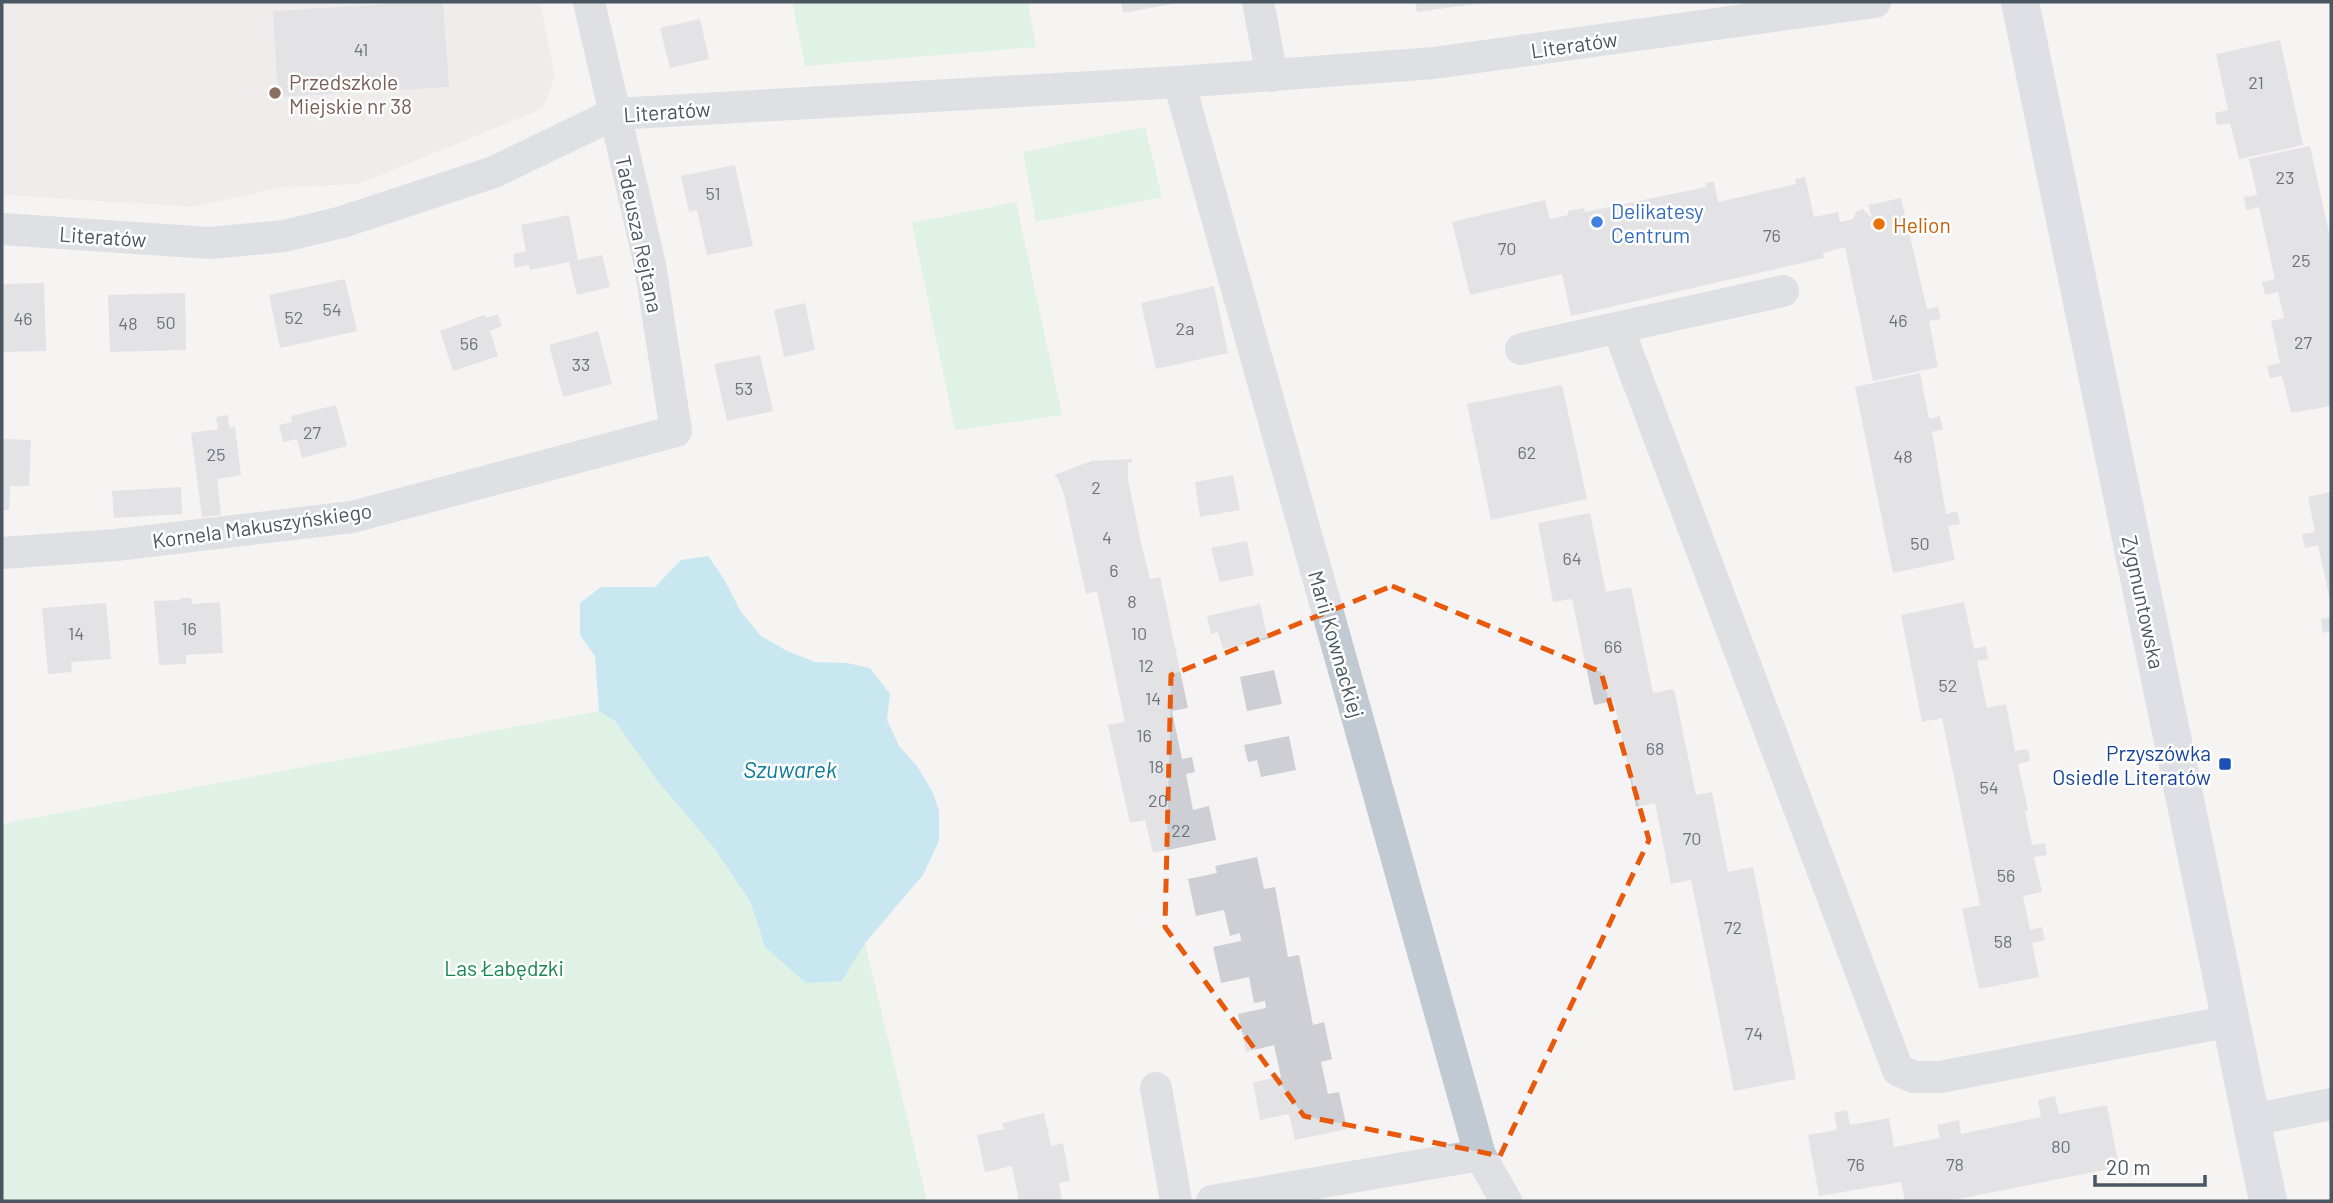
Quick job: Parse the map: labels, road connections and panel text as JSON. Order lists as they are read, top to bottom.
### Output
{
  "streets": {
    "street": [
      "Literatów",
      "Tadeusza Rejtana",
      "Kornela Makuszyńskiego",
      "Zygmuntowska",
      "Marii Kownackiej"
    ]
  },
  "crossings": [
    ["Literatów", "Tadeusza Rejtana"],
    ["Literatów", "Marii Kownackiej"],
    ["Tadeusza Rejtana", "Kornela Makuszyńskiego"]
  ],
  "water": ["Szuwarek"],
  "parks": ["Las Łabędzki"],
  "places": {
    "other": ["Przedszkole Miejskie nr 38", "Delikatesy Centrum", "Helion"],
    "transit": ["Przyszówka Osiedle Literatów"]
  },
  "house_numbers": [
    "41",
    "21",
    "23",
    "51",
    "76",
    "70",
    "25",
    "54",
    "52",
    "46",
    "46",
    "50",
    "48",
    "2a",
    "27",
    "56",
    "33",
    "53",
    "27",
    "62",
    "25",
    "48",
    "2",
    "4",
    "50",
    "64",
    "6",
    "8",
    "16",
    "14",
    "10",
    "66",
    "12",
    "52",
    "14",
    "16",
    "68",
    "18",
    "54",
    "20",
    "22",
    "70",
    "56",
    "72",
    "58",
    "74",
    "80",
    "76",
    "78"
  ],
  "scale_bar": "20 m"
}
